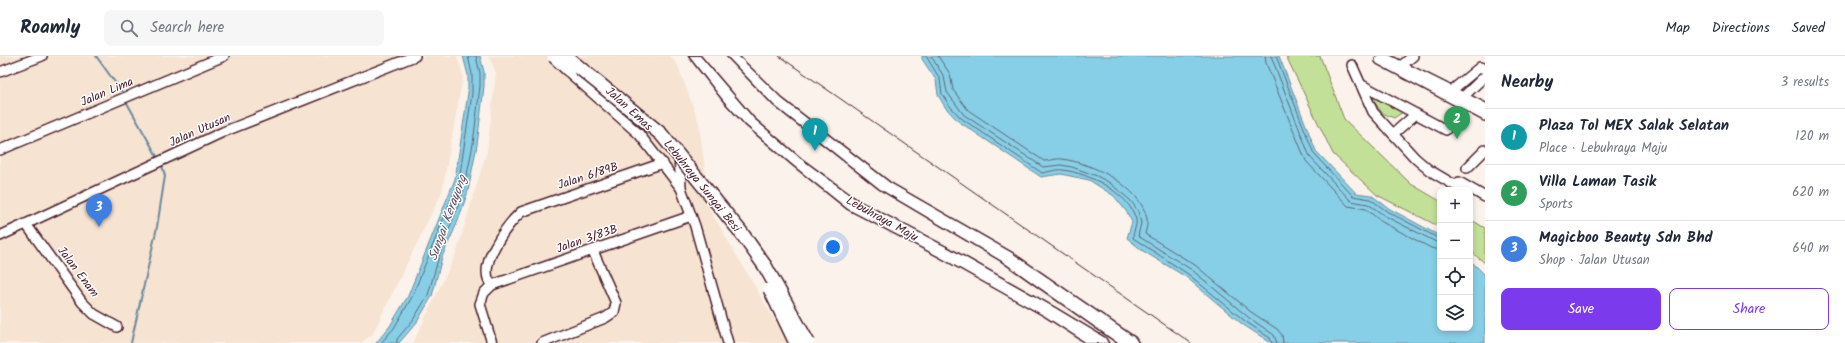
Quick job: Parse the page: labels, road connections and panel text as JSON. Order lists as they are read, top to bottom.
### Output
{
  "streets": {
    "highway": ["Lebuhraya Sungai Besi", "Lebuhraya Maju"],
    "street": [
      "Jalan Lima",
      "Jalan Emas",
      "Jalan Utusan",
      "Jalan 6/89B",
      "Jalan 3/83B",
      "Jalan Enam"
    ]
  },
  "crossings": [
    ["Jalan Emas", "Jalan 6/89B"],
    ["Jalan Emas", "Lebuhraya Sungai Besi"],
    ["Jalan Emas", "Jalan 3/83B"],
    ["Jalan Utusan", "Jalan Enam"],
    ["Jalan 6/89B", "Jalan 3/83B"]
  ],
  "water": ["Sungai Kerayong"],
  "page": {
    "header": "Roamly",
    "search": "Search here",
    "nav": ["Map", "Directions", "Saved"],
    "heading": ["Nearby", "3 results"],
    "pins": ["2", "1", "3"],
    "list": [
      {
        "mark": "1",
        "name": "Plaza Tol MEX Salak Selatan",
        "note": "Place · Lebuhraya Maju",
        "value": "120 m"
      },
      {
        "mark": "2",
        "name": "Villa Laman Tasik",
        "note": "Sports",
        "value": "620 m"
      },
      {
        "mark": "3",
        "name": "Magicboo Beauty Sdn Bhd",
        "note": "Shop · Jalan Utusan",
        "value": "640 m"
      }
    ],
    "map_buttons": ["+", "−"],
    "buttons": ["Save", "Share"]
  }
}
